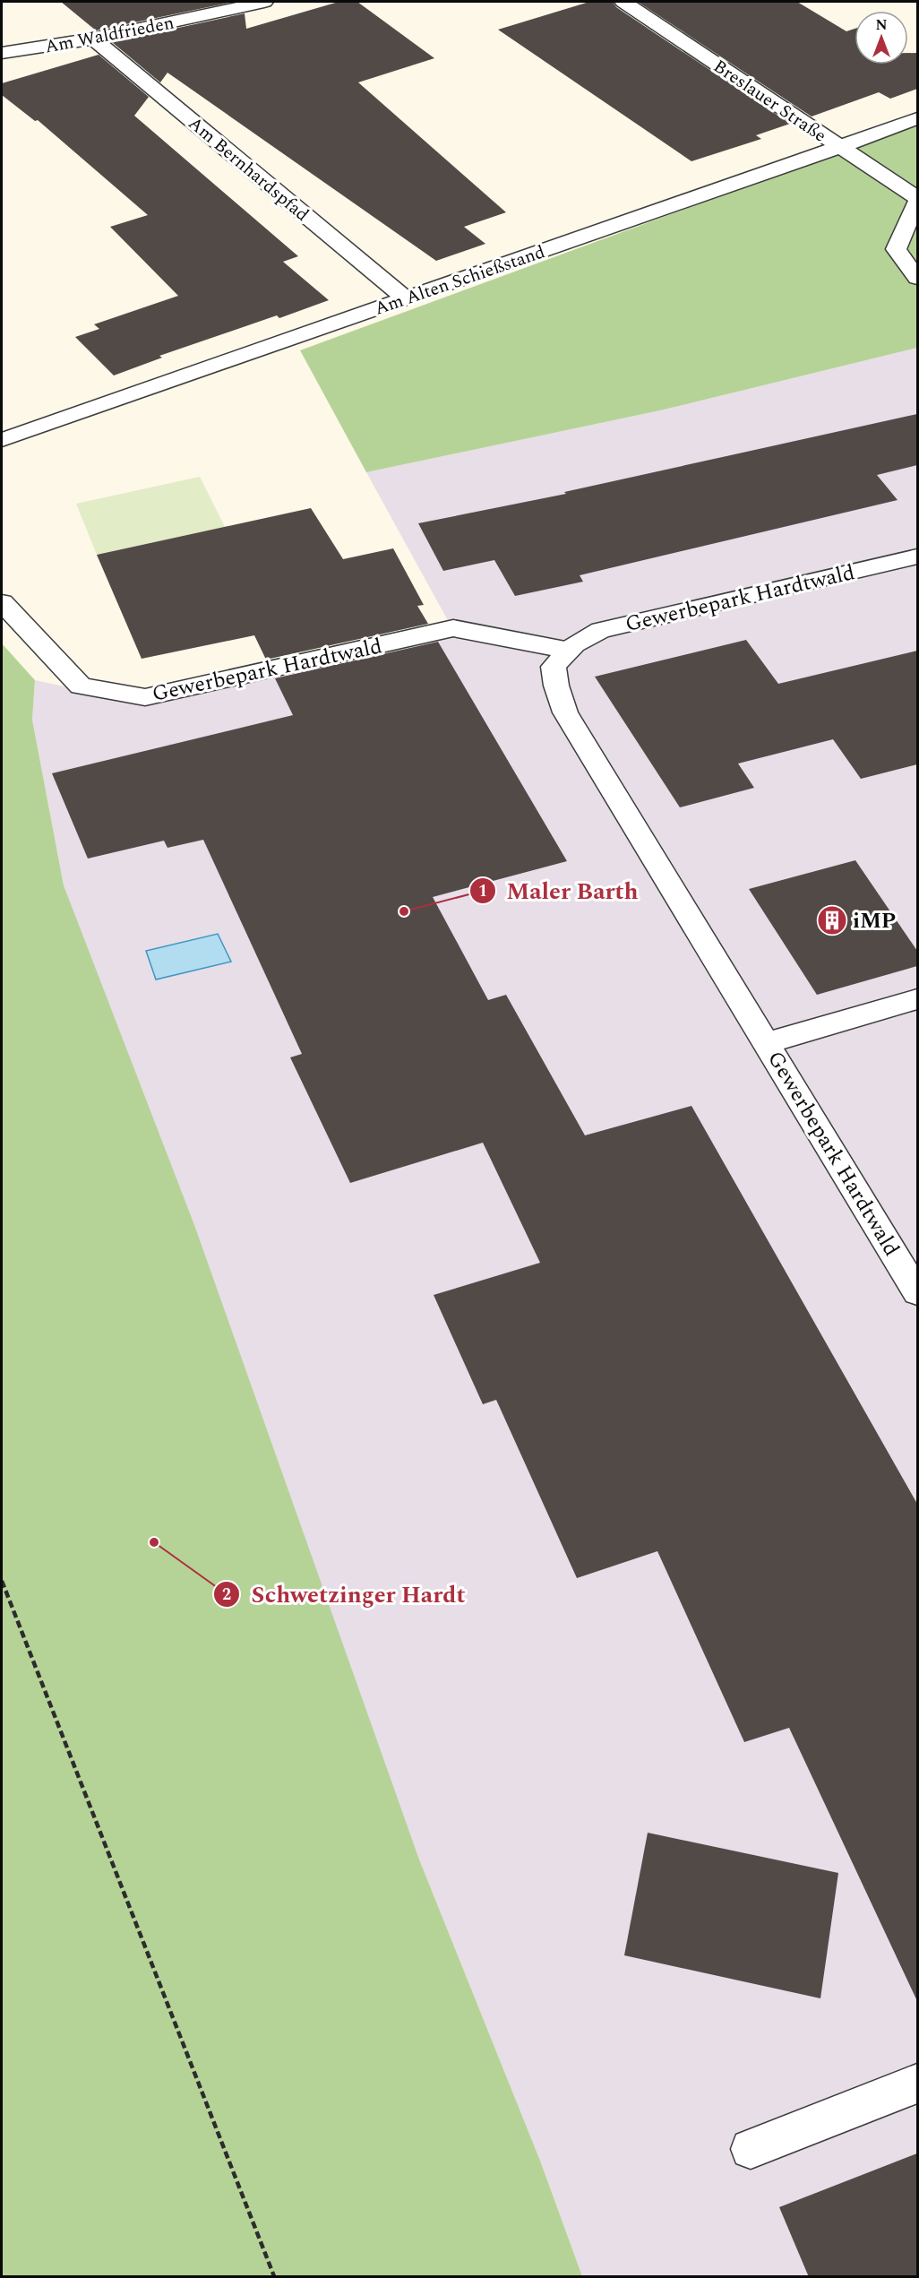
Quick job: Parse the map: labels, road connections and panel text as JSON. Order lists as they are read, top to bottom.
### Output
{
  "streets": {
    "street": [
      "Am Waldfrieden",
      "Breslauer Straße",
      "Am Bernhardspfad",
      "Am Alten Schießstand",
      "Gewerbepark Hardtwald"
    ]
  },
  "crossings": [
    ["Am Waldfrieden", "Am Bernhardspfad"],
    ["Breslauer Straße", "Am Alten Schießstand"],
    ["Am Bernhardspfad", "Am Alten Schießstand"]
  ],
  "places": {
    "other": ["Maler Barth", "Schwetzinger Hardt"],
    "building": ["iMP"]
  },
  "north": "top"
}
